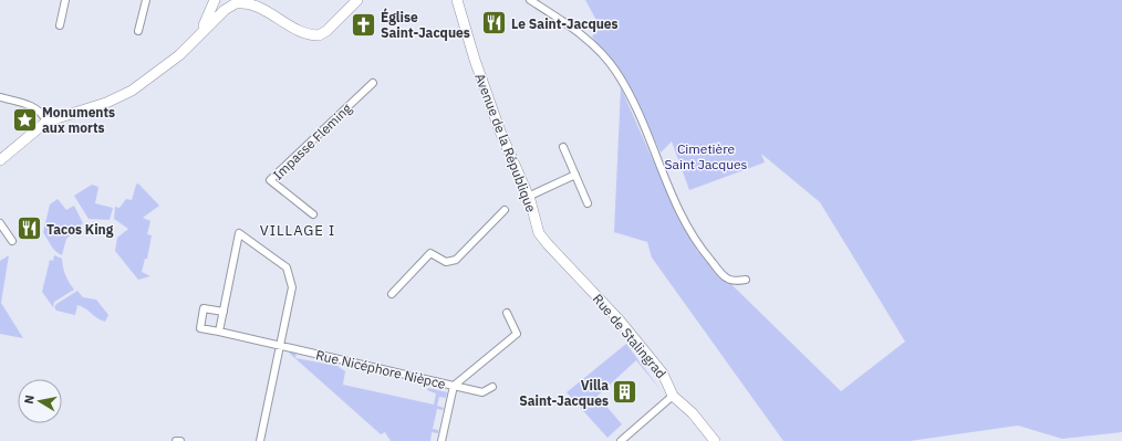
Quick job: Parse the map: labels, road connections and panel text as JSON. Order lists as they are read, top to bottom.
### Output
{
  "streets": {
    "street": [
      "Impasse Fleming",
      "Avenue de la République",
      "Rue de Stalingrad",
      "Rue Nicéphore Nièpce"
    ]
  },
  "crossings": [
    ["Avenue de la République", "Rue de Stalingrad"]
  ],
  "districts": ["VILLAGE I"],
  "parks": ["Cimetière Saint Jacques"],
  "places": {
    "restaurant": ["Le Saint-Jacques", "Tacos King"],
    "church": ["Église Saint-Jacques"],
    "place": ["Monuments aux morts"],
    "building": ["Villa Saint-Jacques"]
  },
  "north": "left"
}
